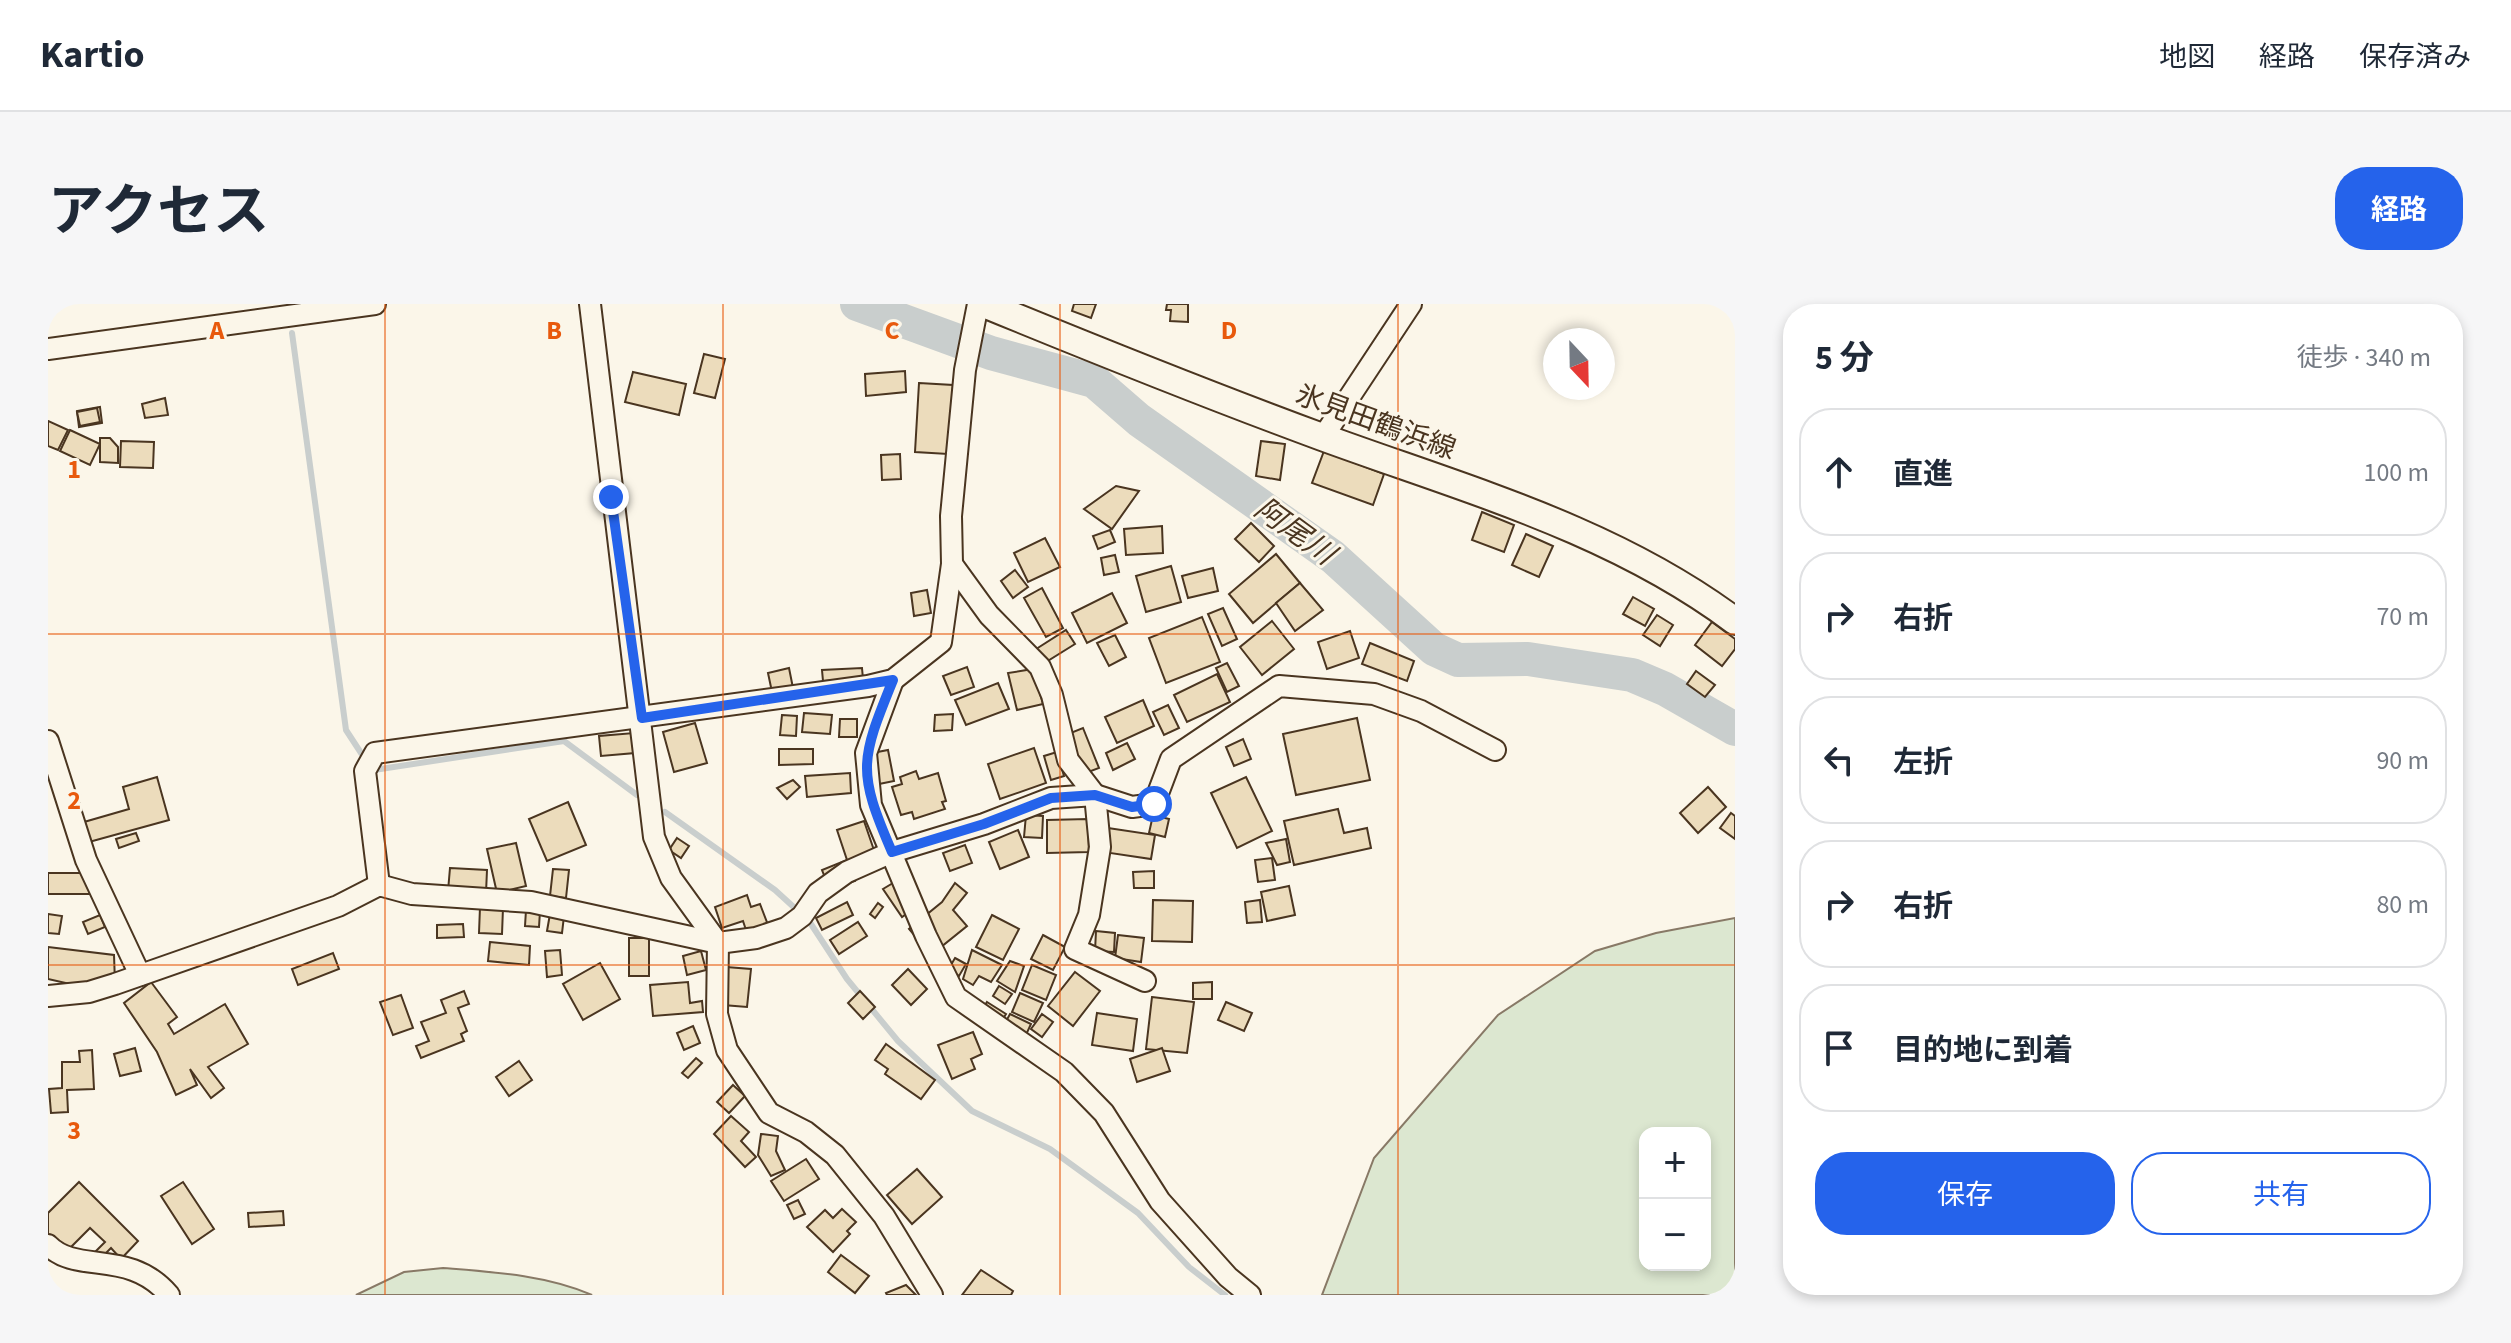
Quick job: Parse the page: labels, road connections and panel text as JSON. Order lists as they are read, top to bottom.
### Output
{
  "streets": {
    "main road": ["氷見田鶴浜線"]
  },
  "water": ["阿尾川"],
  "north": "bottom",
  "page": {
    "header": "Kartio",
    "nav": ["地図", "経路", "保存済み"],
    "title": "アクセス",
    "buttons": [
      "経路",
      ["保存", "共有"]
    ],
    "heading": ["5 分", "徒歩 · 340 m"],
    "list": [
      ["直進", "100 m"],
      ["右折", "70 m"],
      ["左折", "90 m"],
      ["右折", "80 m"],
      "目的地に到着"
    ],
    "map_buttons": ["+", "−"]
  },
  "grid": {
    "columns": [
      "A",
      "B",
      "C",
      "D"
    ],
    "rows": ["1", "2", "3"]
  }
}
